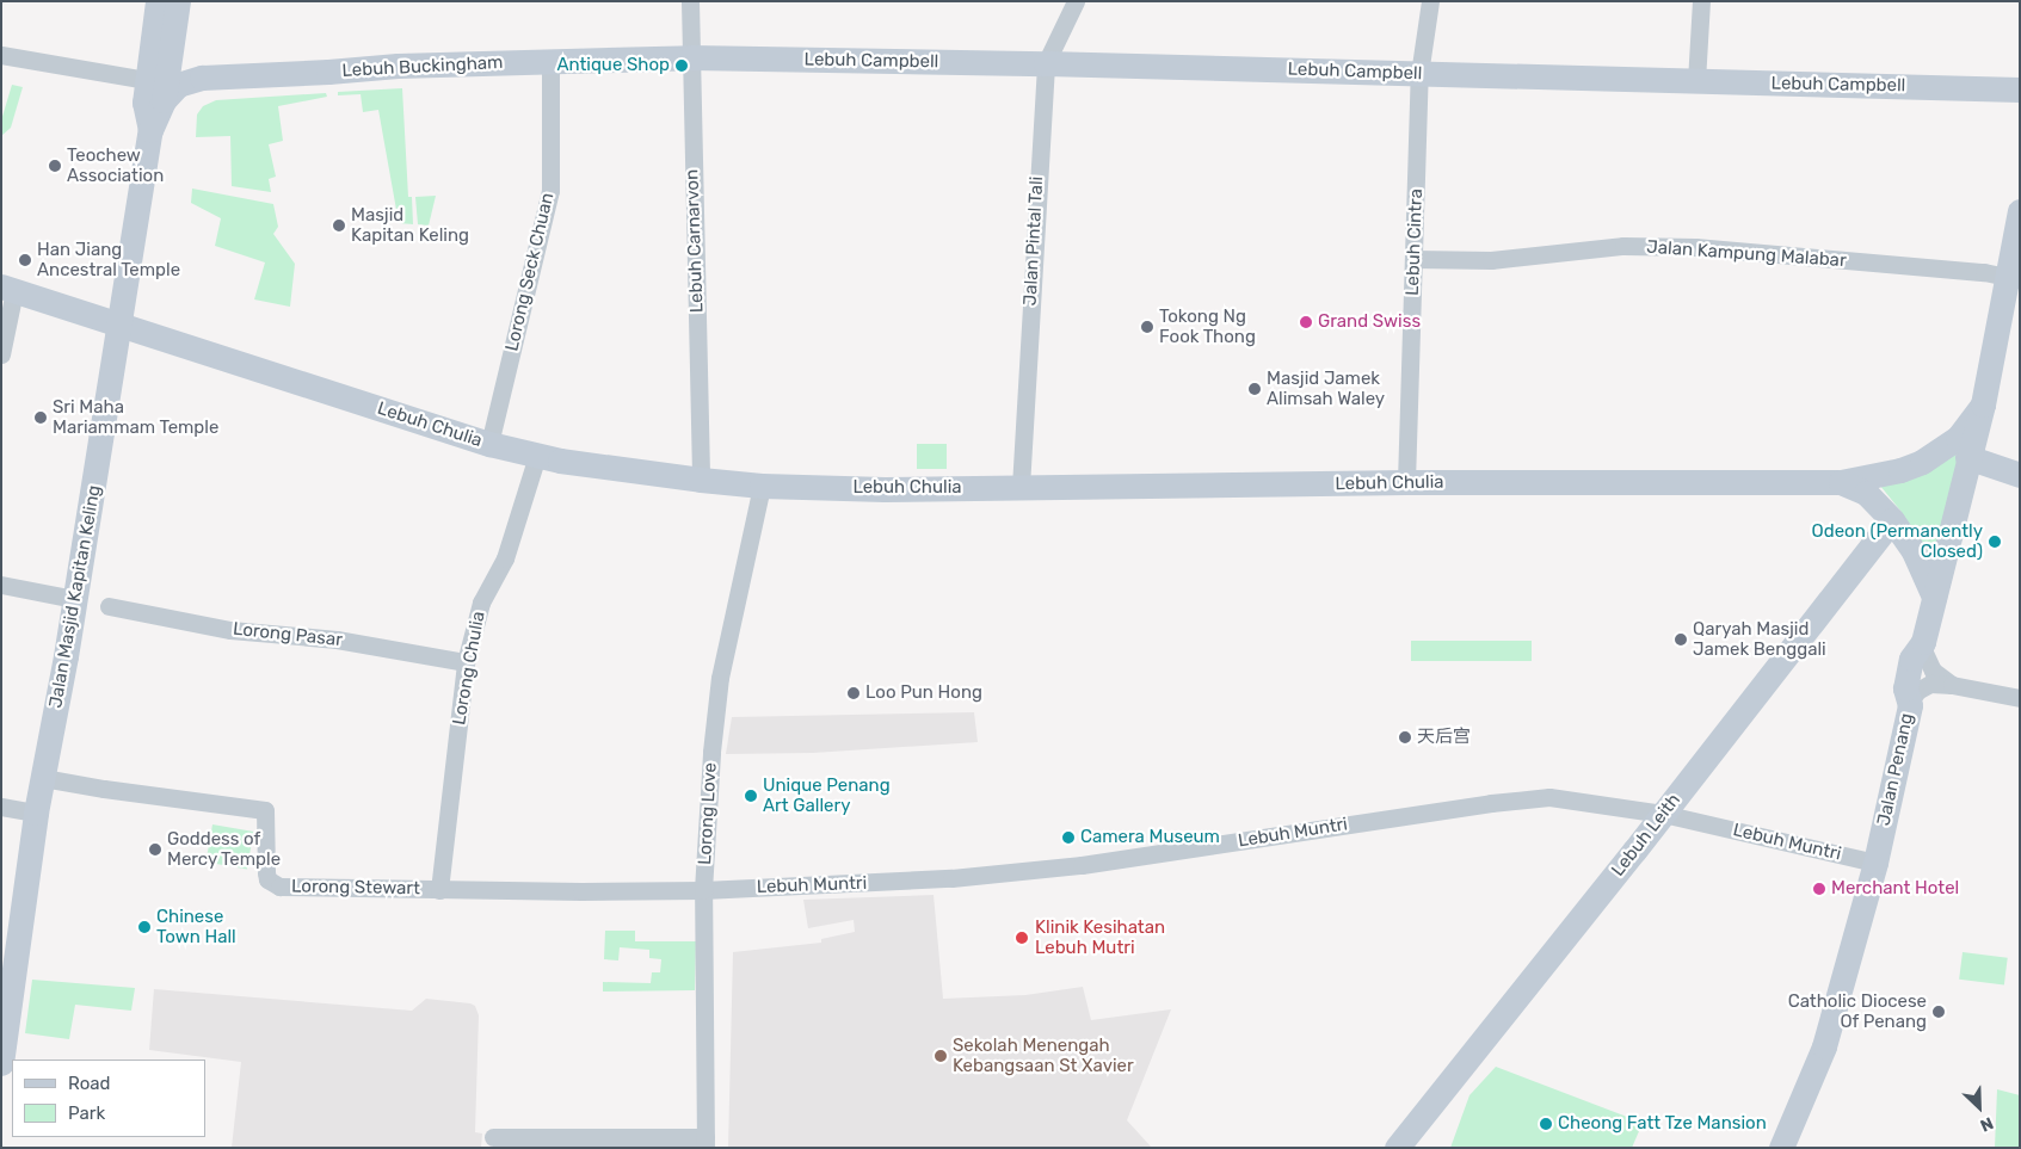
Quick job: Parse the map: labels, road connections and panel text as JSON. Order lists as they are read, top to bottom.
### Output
{
  "streets": {
    "main road": [
      "Lebuh Campbell",
      "Lebuh Buckingham",
      "Lebuh Chulia",
      "Jalan Masjid Kapitan Keling",
      "Jalan Penang",
      "Lebuh Leith"
    ],
    "street": [
      "Lebuh Carnarvon",
      "Jalan Pintal Tali",
      "Lebuh Cintra",
      "Jalan Kampung Malabar",
      "Lorong Seck Chuan",
      "Lorong Pasar",
      "Lorong Chulia",
      "Lorong Love",
      "Lebuh Muntri",
      "Lorong Stewart"
    ]
  },
  "crossings": [
    ["Lebuh Campbell", "Lebuh Buckingham"],
    ["Lebuh Campbell", "Lebuh Carnarvon"],
    ["Lebuh Campbell", "Jalan Pintal Tali"],
    ["Lebuh Campbell", "Lebuh Cintra"],
    ["Lebuh Buckingham", "Lebuh Carnarvon"],
    ["Lebuh Buckingham", "Lorong Seck Chuan"],
    ["Lebuh Buckingham", "Jalan Masjid Kapitan Keling"],
    ["Lebuh Carnarvon", "Lebuh Chulia"],
    ["Jalan Pintal Tali", "Lebuh Chulia"],
    ["Lebuh Cintra", "Jalan Kampung Malabar"],
    ["Lebuh Cintra", "Lebuh Chulia"],
    ["Jalan Kampung Malabar", "Jalan Penang"],
    ["Lorong Seck Chuan", "Lebuh Chulia"],
    ["Lebuh Chulia", "Jalan Masjid Kapitan Keling"],
    ["Lebuh Chulia", "Lorong Chulia"],
    ["Lebuh Chulia", "Jalan Penang"],
    ["Lebuh Chulia", "Lorong Love"],
    ["Lebuh Chulia", "Lebuh Leith"],
    ["Jalan Masjid Kapitan Keling", "Lorong Stewart"],
    ["Lorong Pasar", "Lorong Chulia"],
    ["Lorong Chulia", "Lorong Stewart"],
    ["Jalan Penang", "Lebuh Muntri"],
    ["Lorong Love", "Lebuh Muntri"],
    ["Lorong Love", "Lorong Stewart"],
    ["Lebuh Muntri", "Lebuh Leith"],
    ["Lebuh Muntri", "Lorong Stewart"]
  ],
  "places": [
    "Antique Shop",
    "Teochew Association",
    "Masjid Kapitan Keling",
    "Han Jiang Ancestral Temple",
    "Grand Swiss",
    "Tokong Ng Fook Thong",
    "Masjid Jamek Alimsah Waley",
    "Sri Maha Mariammam Temple",
    "Odeon (Permanently Closed)",
    "Qaryah Masjid Jamek Benggali",
    "Loo Pun Hong",
    "天后宫",
    "Unique Penang Art Gallery",
    "Camera Museum",
    "Goddess of Mercy Temple",
    "Merchant Hotel",
    "Chinese Town Hall",
    "Klinik Kesihatan Lebuh Mutri",
    "Catholic Diocese Of Penang",
    "Sekolah Menengah Kebangsaan St Xavier",
    "Cheong Fatt Tze Mansion"
  ],
  "legend": ["Road", "Park"],
  "north": "bottom right"
}
